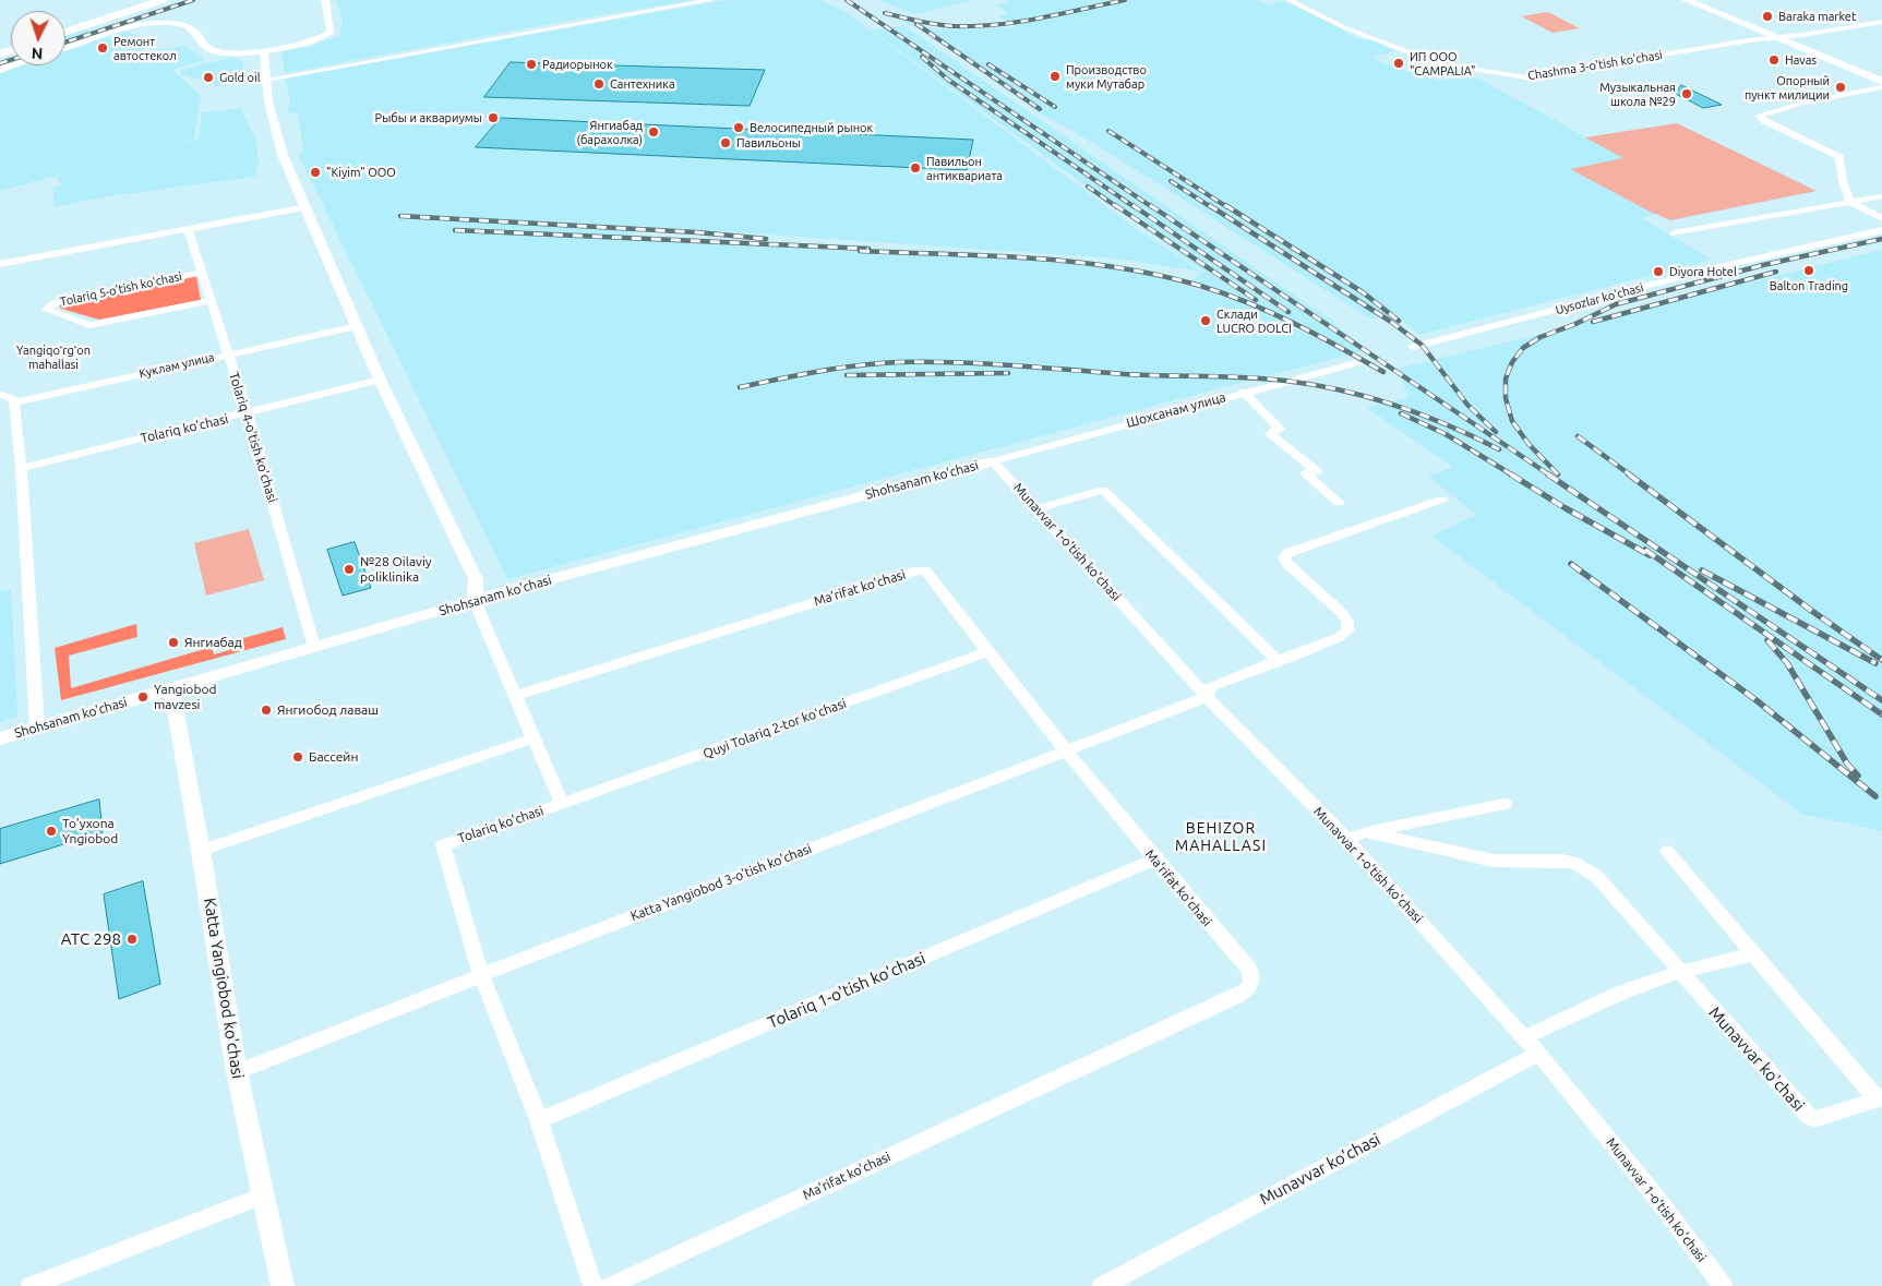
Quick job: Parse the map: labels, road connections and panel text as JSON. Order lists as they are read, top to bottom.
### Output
{
  "streets": {
    "street": [
      "Chashma 3-o'tish ko'chasi",
      "Tolariq 5-o'tish ko'chasi",
      "Uysozlar ko'chasi",
      "Куклам улица",
      "Шохсанам улица",
      "Tolariq ko'chasi",
      "Tolariq 4-o'tish ko'chasi",
      "Shohsanam ko'chasi",
      "Munavvar 1-o'tish ko'chasi",
      "Ma'rifat ko'chasi",
      "Quyi Tolariq 2-tor koʻchasi",
      "Katta Yangiobod 3-o'tish ko'chasi",
      "Katta Yangiobod ko'chasi",
      "Tolariq 1-o'tish ko'chasi",
      "Munavvar ko'chasi"
    ]
  },
  "crossings": [
    ["Tolariq 5-o'tish ko'chasi", "Tolariq 4-o'tish ko'chasi"],
    ["Куклам улица", "Tolariq ko'chasi"],
    ["Куклам улица", "Tolariq 4-o'tish ko'chasi"],
    ["Шохсанам улица", "Shohsanam ko'chasi"],
    ["Шохсанам улица", "Munavvar 1-o'tish ko'chasi"],
    ["Tolariq ko'chasi", "Tolariq 4-o'tish ko'chasi"],
    ["Tolariq ko'chasi", "Shohsanam ko'chasi"],
    ["Tolariq ko'chasi", "Ma'rifat ko'chasi"],
    ["Tolariq ko'chasi", "Quyi Tolariq 2-tor koʻchasi"],
    ["Tolariq ko'chasi", "Katta Yangiobod 3-o'tish ko'chasi"],
    ["Tolariq ko'chasi", "Tolariq 1-o'tish ko'chasi"],
    ["Tolariq 4-o'tish ko'chasi", "Shohsanam ko'chasi"],
    ["Shohsanam ko'chasi", "Munavvar 1-o'tish ko'chasi"],
    ["Shohsanam ko'chasi", "Katta Yangiobod ko'chasi"],
    ["Munavvar 1-o'tish ko'chasi", "Katta Yangiobod 3-o'tish ko'chasi"],
    ["Munavvar 1-o'tish ko'chasi", "Munavvar ko'chasi"],
    ["Ma'rifat ko'chasi", "Quyi Tolariq 2-tor koʻchasi"],
    ["Ma'rifat ko'chasi", "Katta Yangiobod 3-o'tish ko'chasi"],
    ["Ma'rifat ko'chasi", "Tolariq 1-o'tish ko'chasi"],
    ["Katta Yangiobod 3-o'tish ko'chasi", "Katta Yangiobod ko'chasi"]
  ],
  "districts": ["Yangiqoʻrgʻon mahallasi", "BEHIZOR MAHALLASI"],
  "places": [
    "Baraka market",
    "Ремонт автостекол",
    "Havas",
    "ИП ООО \"CAMPALIA\"",
    "Радиорынок",
    "Производство муки Мутабар",
    "Gold oil",
    "Сантехника",
    "Опорный пункт милиции",
    "Музыкальная школа №29",
    "Рыбы и аквариумы",
    "Велосипедный рынок",
    "Янгиабад (барахолка)",
    "Павильоны",
    "Павильон антиквариата",
    "\"Kiyim\" ООО",
    "Balton Trading",
    "Diyora Hotel",
    "Склади LUCRO DOLCI",
    "№28 Oilaviy poliklinika",
    "Янгиабад",
    "Yangiobod mavzesi",
    "Янгиобод лаваш",
    "Бассейн",
    "To'yxona Yngiobod",
    "АТС 298"
  ],
  "north": "bottom"
}
